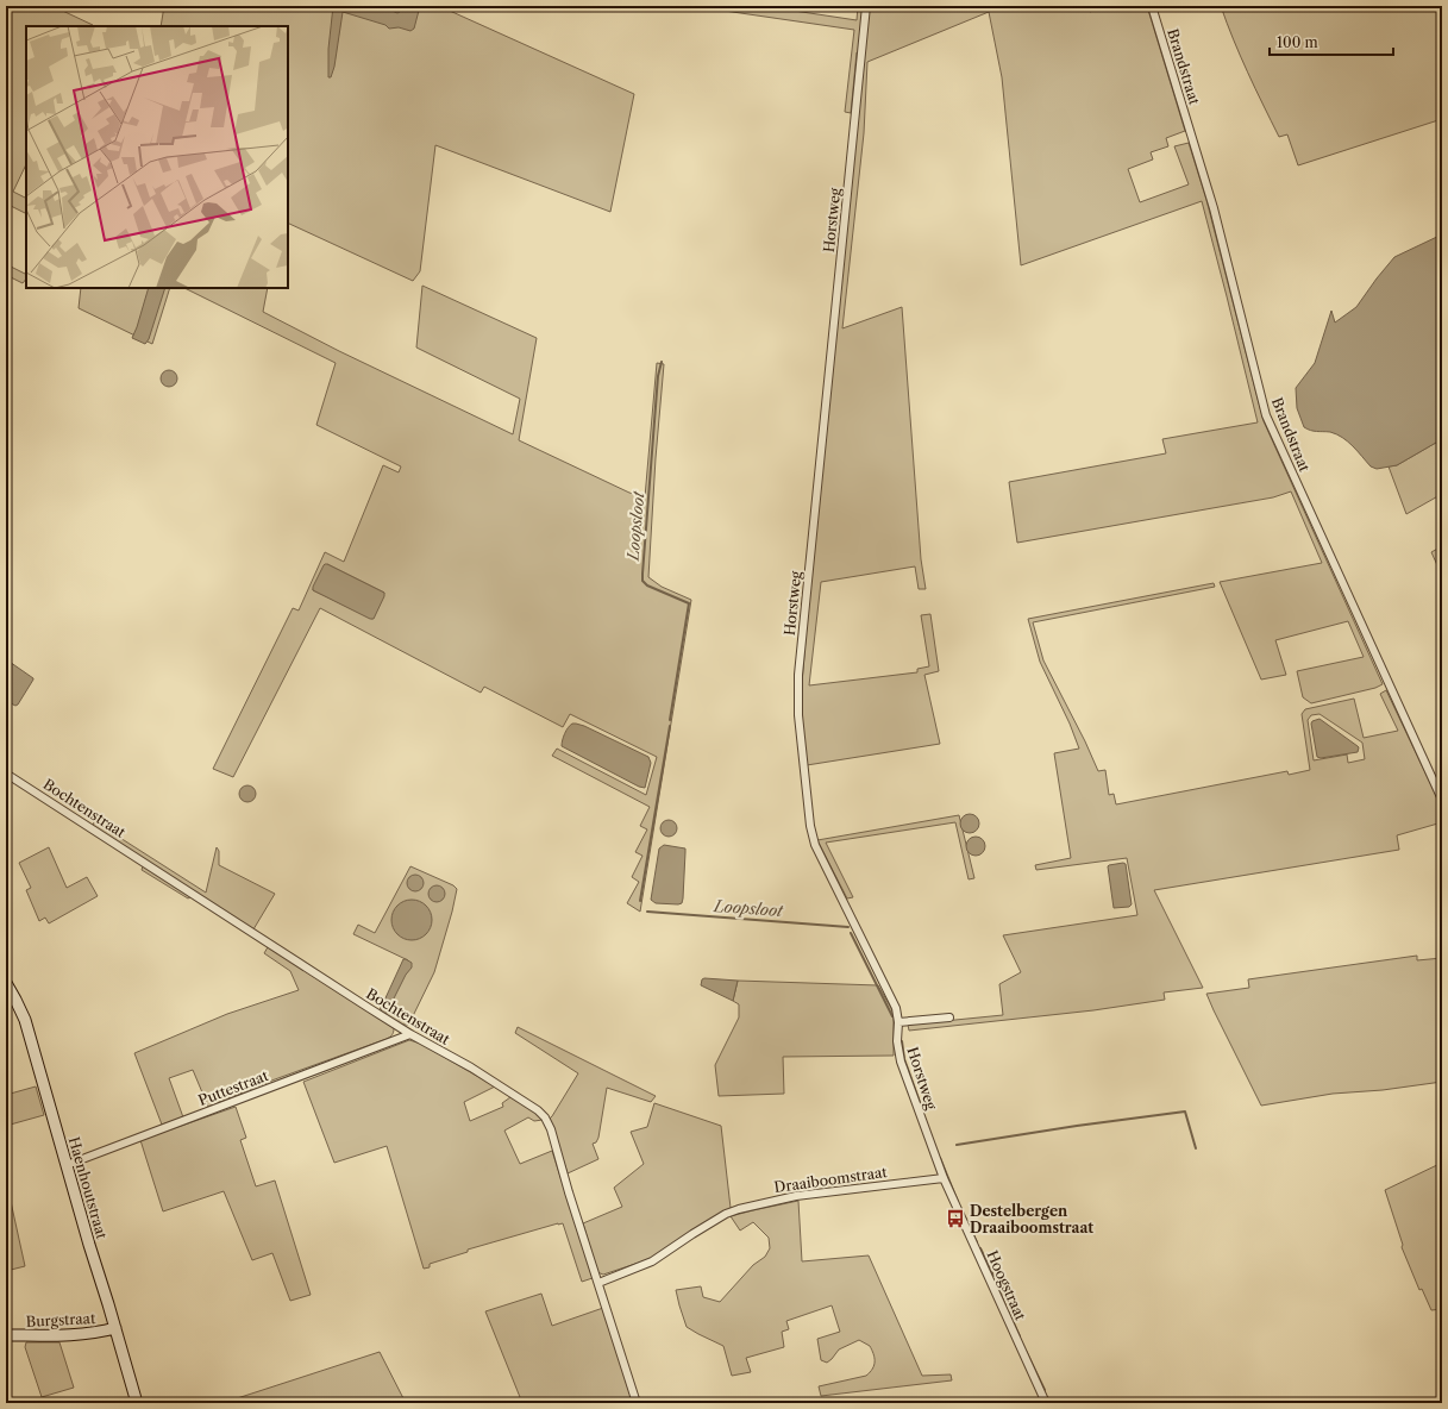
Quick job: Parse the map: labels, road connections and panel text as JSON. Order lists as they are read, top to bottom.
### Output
{
  "streets": {
    "street": [
      "Brandstraat",
      "Horstweg",
      "Bochtenstraat",
      "Puttestraat",
      "Draaiboomstraat",
      "Haenhoutstraat",
      "Hoogstraat",
      "Burgstraat"
    ]
  },
  "crossings": [
    ["Horstweg", "Draaiboomstraat"],
    ["Horstweg", "Hoogstraat"],
    ["Bochtenstraat", "Puttestraat"],
    ["Bochtenstraat", "Draaiboomstraat"],
    ["Puttestraat", "Haenhoutstraat"],
    ["Draaiboomstraat", "Hoogstraat"],
    ["Haenhoutstraat", "Burgstraat"]
  ],
  "water": ["Loopsloot"],
  "places": {
    "bus stop": ["Destelbergen Draaiboomstraat"]
  },
  "scale_bar": "100 m"
}
